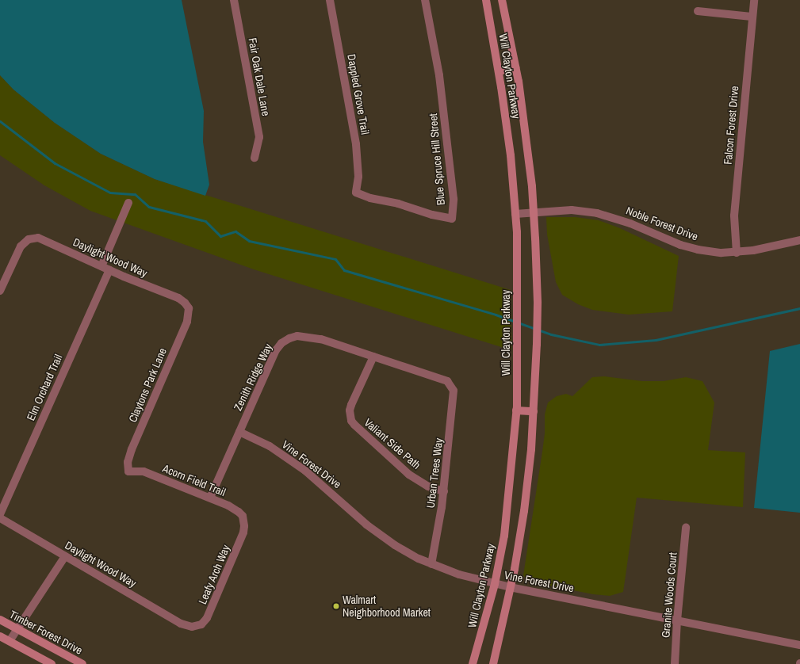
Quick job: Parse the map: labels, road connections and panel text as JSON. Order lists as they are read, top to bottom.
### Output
{
  "streets": {
    "main road": ["Will Clayton Parkway", "Timber Forest Drive"],
    "street": [
      "Fair Oak Dale Lane",
      "Dappled Grove Trail",
      "Falcon Forest Drive",
      "Blue Spruce Hill Street",
      "Noble Forest Drive",
      "Daylight Wood Way",
      "Zenith Ridge Way",
      "Claytons Park Lane",
      "Elm Orchard Trail",
      "Valiant Side Path",
      "Vine Forest Drive",
      "Urban Trees Way",
      "Acorn Field Trail",
      "Leafy Arch Way",
      "Granite Woods Court"
    ]
  },
  "crossings": [
    ["Will Clayton Parkway", "Noble Forest Drive"],
    ["Will Clayton Parkway", "Vine Forest Drive"],
    ["Dappled Grove Trail", "Blue Spruce Hill Street"],
    ["Falcon Forest Drive", "Noble Forest Drive"],
    ["Daylight Wood Way", "Claytons Park Lane"],
    ["Daylight Wood Way", "Elm Orchard Trail"],
    ["Daylight Wood Way", "Leafy Arch Way"],
    ["Zenith Ridge Way", "Valiant Side Path"],
    ["Zenith Ridge Way", "Vine Forest Drive"],
    ["Zenith Ridge Way", "Urban Trees Way"],
    ["Zenith Ridge Way", "Acorn Field Trail"],
    ["Claytons Park Lane", "Acorn Field Trail"],
    ["Valiant Side Path", "Urban Trees Way"],
    ["Vine Forest Drive", "Urban Trees Way"],
    ["Vine Forest Drive", "Granite Woods Court"],
    ["Acorn Field Trail", "Leafy Arch Way"]
  ],
  "places": ["Walmart Neighborhood Market"]
}
